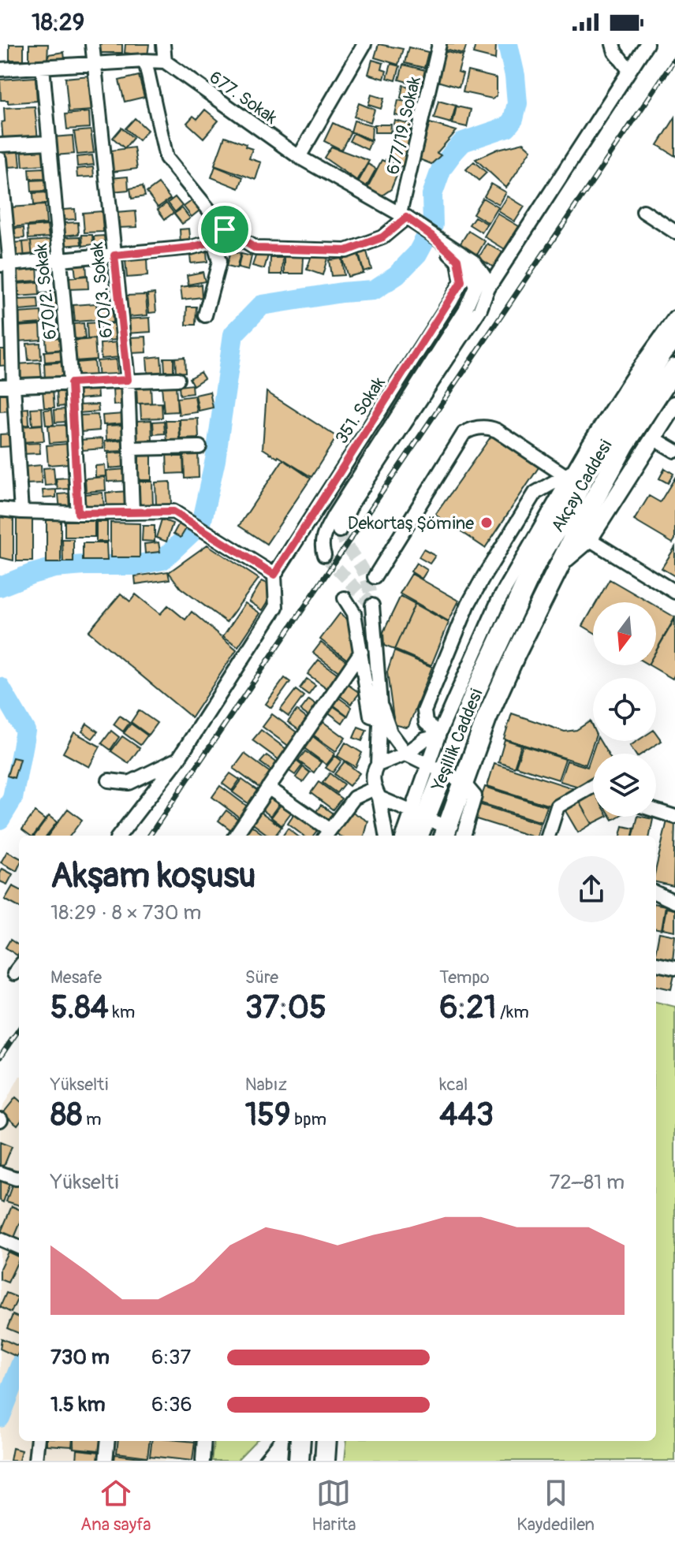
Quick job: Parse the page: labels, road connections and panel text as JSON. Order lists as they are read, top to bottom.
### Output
{
  "streets": {
    "highway": ["Akçay Caddesi", "Yeşillik Caddesi"],
    "street": [
      "677. Sokak",
      "677/19. Sokak",
      "670/3. Sokak",
      "670/2. Sokak",
      "351. Sokak"
    ]
  },
  "crossings": [
    ["677. Sokak", "677/19. Sokak"],
    ["677. Sokak", "351. Sokak"],
    ["Akçay Caddesi", "Yeşillik Caddesi"]
  ],
  "places": ["Dekortaş Şömine"],
  "north": "bottom",
  "page": {
    "status": "18:29",
    "heading": ["Akşam koşusu", "18:29 · 8 × 730 m"],
    "stats": [
      ["Mesafe", "5.84 km"],
      ["Süre", "37:05"],
      ["Tempo", "6:21 /km"],
      ["Yükselti", "88 m"],
      ["Nabız", "159 bpm"],
      ["kcal", "443"]
    ],
    "chart": ["Yükselti", "72–81 m"],
    "list": [
      {
        "name": "730 m",
        "note": "6:37"
      },
      {
        "name": "1.5 km",
        "note": "6:36"
      }
    ],
    "tabs": ["Ana sayfa", "Harita", "Kaydedilen"]
  }
}
